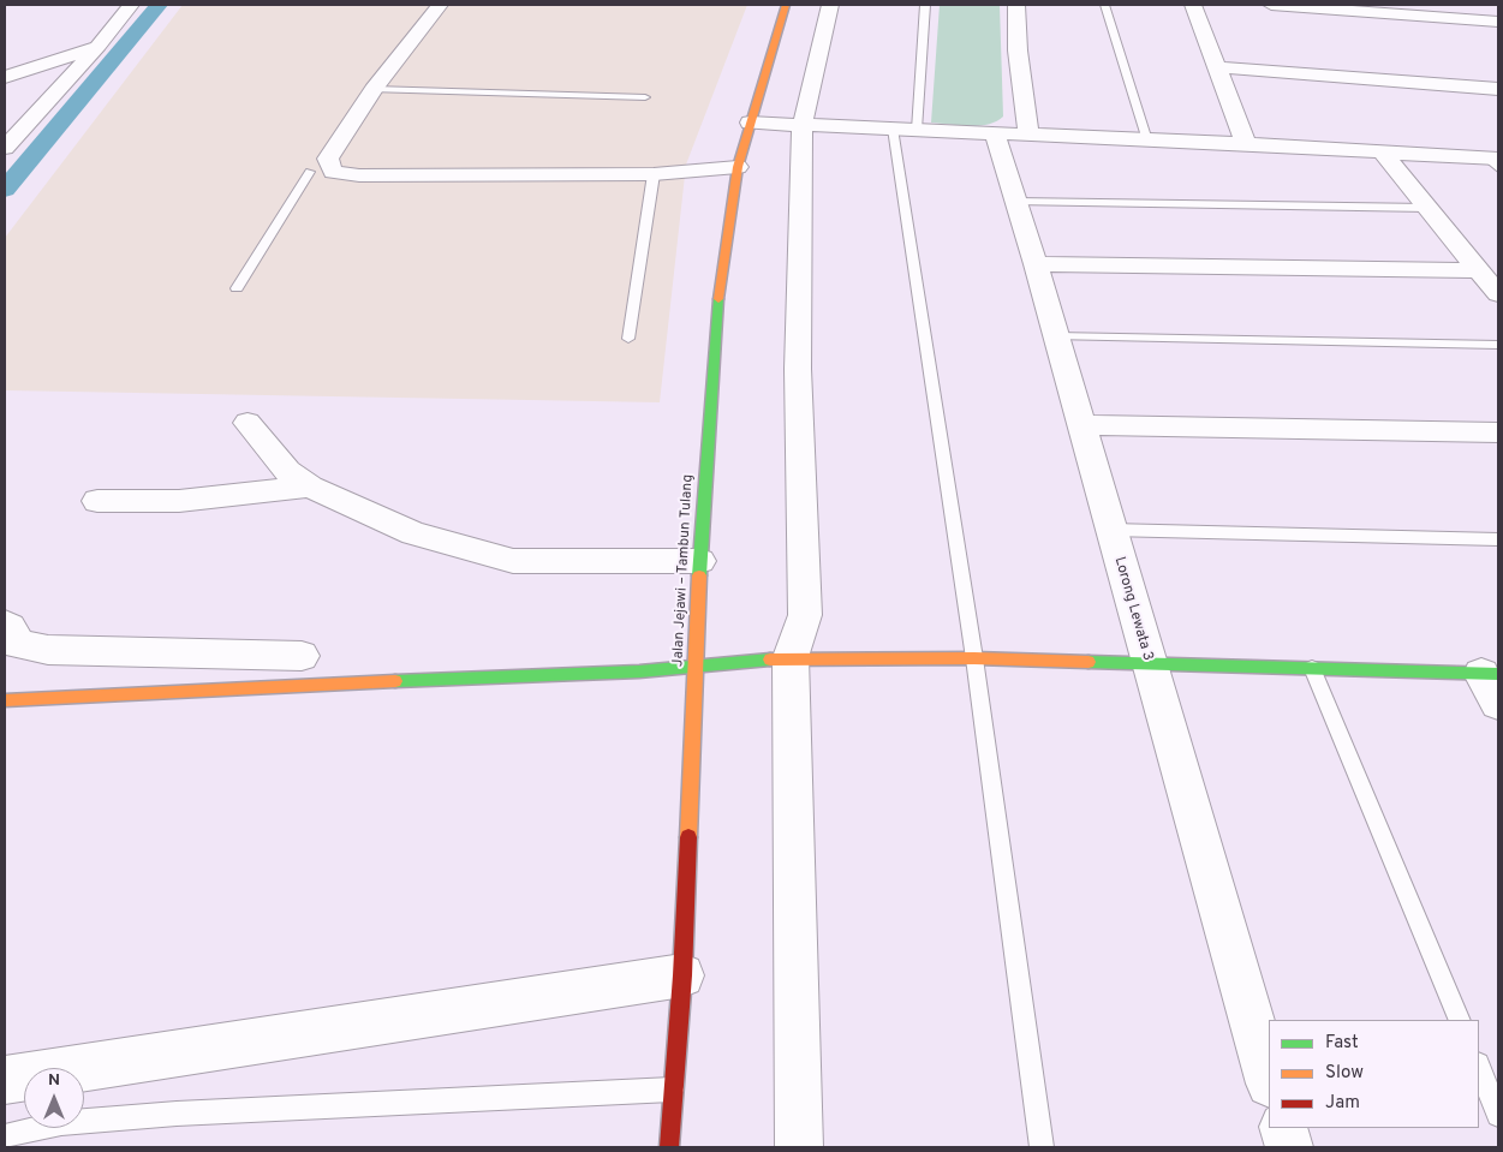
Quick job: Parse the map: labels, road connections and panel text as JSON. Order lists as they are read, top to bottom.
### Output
{
  "streets": {
    "street": ["Jalan Jejawi – Tambun Tulang", "Lorong Lewata 3"]
  },
  "legend": ["Fast", "Slow", "Jam"],
  "north": "top"
}
